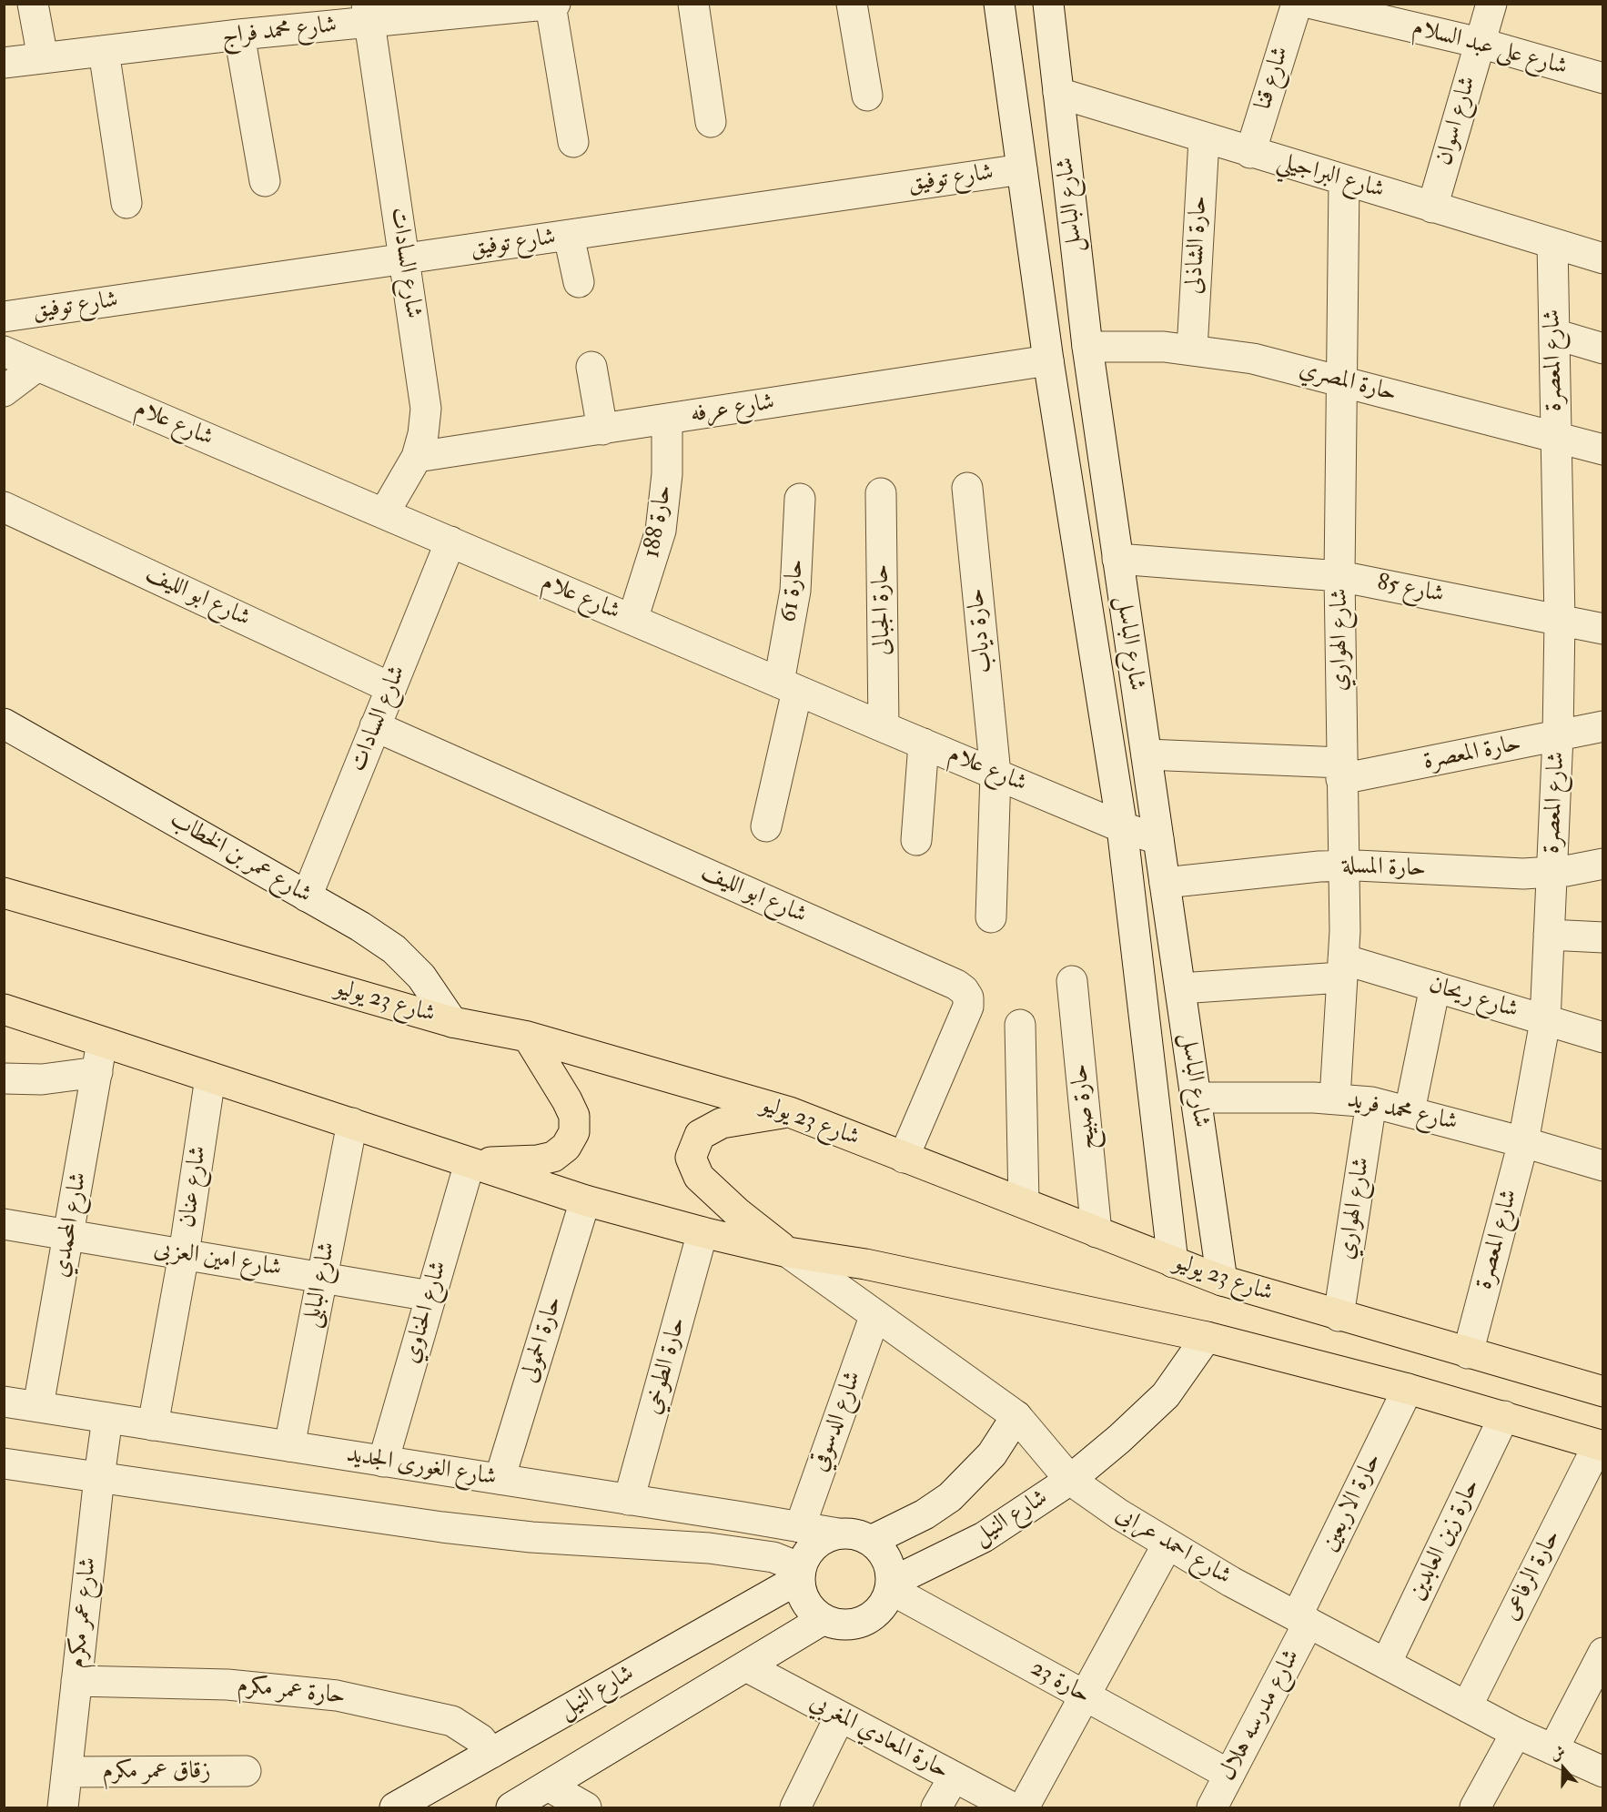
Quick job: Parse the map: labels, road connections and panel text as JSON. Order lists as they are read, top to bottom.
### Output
{
  "streets": {
    "main road": ["شارع 23 يوليو"],
    "street": [
      "شارع محمد فراج",
      "شارع على عبد السلام",
      "شارع قنا",
      "شارع اسوان",
      "شارع البراجيلي",
      "شارع توفيق",
      "شارع الباسل",
      "حارة الشاذلى",
      "شارع السادات",
      "شارع المعصرة",
      "حارة المصري",
      "شارع عرفه",
      "شارع علام",
      "حارة 188",
      "شارع 85",
      "حارة 61",
      "شارع ابو الليف",
      "حارة الجبالى",
      "حارة دياب",
      "شارع الهواري",
      "حارة المعصرة",
      "شارع عمر بن الخطاب",
      "حارة المسلة",
      "شارع ريحان",
      "حارة صبيح",
      "شارع محمد فريد",
      "شارع عنان",
      "شارع المحمدي",
      "شارع امين العزبى",
      "شارع البابلى",
      "شارع الحناوي",
      "حارة الحمولى",
      "حارة الطوخي",
      "شارع الدسوقي",
      "شارع الغورى الجديد",
      "حارة الاربعين",
      "شارع النيل",
      "حارة زين العابدين",
      "شارع احمد عرابى",
      "حارة الرفاعى",
      "شارع عمر مكرم",
      "حارة 23",
      "حارة عمر مكرم",
      "شارع مدرسه هلال",
      "حارة المعادي المغربي",
      "زقاق عمر مكرم"
    ]
  },
  "crossings": [
    ["شارع محمد فراج", "شارع السادات"],
    ["شارع على عبد السلام", "شارع اسوان"],
    ["شارع قنا", "شارع البراجيلي"],
    ["شارع اسوان", "شارع البراجيلي"],
    ["شارع البراجيلي", "شارع الباسل"],
    ["شارع البراجيلي", "حارة الشاذلى"],
    ["شارع البراجيلي", "شارع المعصرة"],
    ["شارع البراجيلي", "شارع الهواري"],
    ["شارع توفيق", "شارع الباسل"],
    ["شارع توفيق", "شارع السادات"],
    ["شارع الباسل", "حارة المصري"],
    ["شارع الباسل", "شارع عرفه"],
    ["شارع الباسل", "شارع علام"],
    ["شارع الباسل", "شارع 85"],
    ["شارع الباسل", "حارة المعصرة"],
    ["شارع الباسل", "حارة المسلة"],
    ["شارع الباسل", "شارع ريحان"],
    ["شارع الباسل", "شارع 23 يوليو"],
    ["شارع الباسل", "شارع محمد فريد"],
    ["حارة الشاذلى", "حارة المصري"],
    ["شارع السادات", "شارع عرفه"],
    ["شارع السادات", "شارع علام"],
    ["شارع السادات", "شارع ابو الليف"],
    ["شارع السادات", "شارع عمر بن الخطاب"],
    ["شارع المعصرة", "حارة المصري"],
    ["شارع المعصرة", "شارع 85"],
    ["شارع المعصرة", "حارة المعصرة"],
    ["شارع المعصرة", "حارة المسلة"],
    ["شارع المعصرة", "شارع ريحان"],
    ["شارع المعصرة", "شارع 23 يوليو"],
    ["شارع المعصرة", "شارع محمد فريد"],
    ["حارة المصري", "شارع الهواري"],
    ["شارع عرفه", "حارة 188"],
    ["شارع علام", "حارة 188"],
    ["شارع علام", "حارة 61"],
    ["شارع علام", "حارة الجبالى"],
    ["شارع علام", "حارة دياب"],
    ["شارع 85", "شارع الهواري"],
    ["شارع ابو الليف", "شارع 23 يوليو"],
    ["شارع الهواري", "حارة المعصرة"],
    ["شارع الهواري", "حارة المسلة"],
    ["شارع الهواري", "شارع ريحان"],
    ["شارع الهواري", "شارع 23 يوليو"],
    ["شارع الهواري", "شارع محمد فريد"],
    ["شارع عمر بن الخطاب", "شارع 23 يوليو"],
    ["شارع 23 يوليو", "حارة صبيح"],
    ["شارع عنان", "شارع امين العزبى"],
    ["شارع عنان", "شارع الغورى الجديد"],
    ["شارع المحمدي", "شارع امين العزبى"],
    ["شارع المحمدي", "شارع الغورى الجديد"],
    ["شارع امين العزبى", "شارع البابلى"],
    ["شارع امين العزبى", "شارع الحناوي"],
    ["شارع البابلى", "شارع الغورى الجديد"],
    ["شارع الحناوي", "شارع الغورى الجديد"],
    ["حارة الحمولى", "شارع الغورى الجديد"],
    ["حارة الطوخي", "شارع الغورى الجديد"],
    ["شارع الدسوقي", "شارع الغورى الجديد"],
    ["شارع الدسوقي", "شارع احمد عرابى"],
    ["شارع الغورى الجديد", "شارع النيل"],
    ["شارع الغورى الجديد", "شارع عمر مكرم"],
    ["شارع الغورى الجديد", "حارة 23"],
    ["حارة الاربعين", "شارع احمد عرابى"],
    ["حارة الاربعين", "شارع مدرسه هلال"],
    ["شارع النيل", "شارع احمد عرابى"],
    ["شارع النيل", "حارة 23"],
    ["شارع النيل", "حارة عمر مكرم"],
    ["حارة زين العابدين", "شارع احمد عرابى"],
    ["شارع احمد عرابى", "حارة الرفاعى"],
    ["شارع احمد عرابى", "شارع مدرسه هلال"],
    ["شارع عمر مكرم", "حارة عمر مكرم"],
    ["شارع عمر مكرم", "زقاق عمر مكرم"],
    ["حارة 23", "شارع مدرسه هلال"]
  ],
  "north": "top"
}
